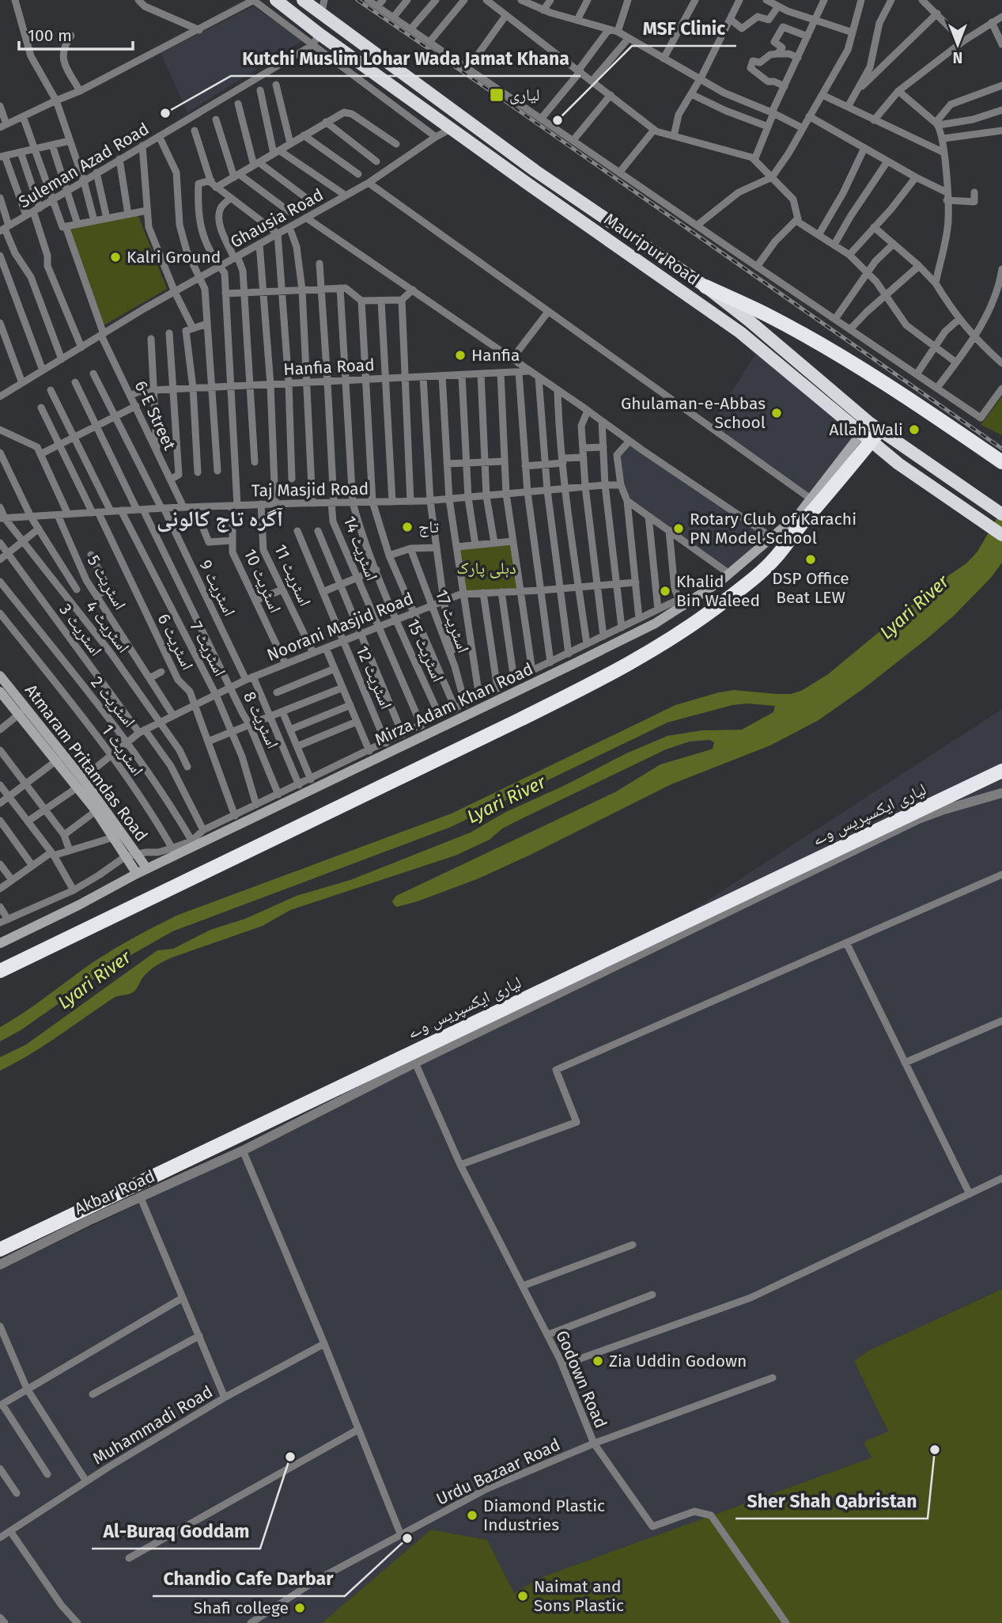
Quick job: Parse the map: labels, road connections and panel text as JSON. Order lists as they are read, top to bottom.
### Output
{
  "streets": {
    "highway": ["Mauripur Road", "لیاری ایکسپریس وے"],
    "main road": ["Mirza Adam Khan Road", "Atmaram Pritamdas Road"],
    "street": [
      "Suleman Azad Road",
      "Ghausia Road",
      "Hanfia Road",
      "6-E Street",
      "Taj Masjid Road",
      "اسٹریٹ 14",
      "اسٹریٹ 11",
      "اسٹریٹ 10",
      "اسٹریٹ 5",
      "اسٹریٹ 9",
      "اسٹریٹ 17",
      "اسٹریٹ 4",
      "Noorani Masjid Road",
      "اسٹریٹ 3",
      "اسٹریٹ 6",
      "اسٹریٹ 7",
      "اسٹریٹ 15",
      "اسٹریٹ 12",
      "اسٹریٹ 2",
      "اسٹریٹ 8",
      "اسٹریٹ 1",
      "Akbar Road",
      "Godown Road",
      "Muhammadi Road",
      "Urdu Bazaar Road"
    ]
  },
  "crossings": [
    ["Suleman Azad Road", "Mauripur Road"],
    ["Suleman Azad Road", "6-E Street"],
    ["Ghausia Road", "Mauripur Road"],
    ["Ghausia Road", "6-E Street"],
    ["Ghausia Road", "اسٹریٹ 10"],
    ["Mauripur Road", "Mirza Adam Khan Road"],
    ["Hanfia Road", "6-E Street"],
    ["Hanfia Road", "اسٹریٹ 14"],
    ["Hanfia Road", "اسٹریٹ 10"],
    ["Hanfia Road", "اسٹریٹ 15"],
    ["6-E Street", "Taj Masjid Road"],
    ["Taj Masjid Road", "اسٹریٹ 14"],
    ["Taj Masjid Road", "اسٹریٹ 11"],
    ["Taj Masjid Road", "اسٹریٹ 10"],
    ["Taj Masjid Road", "اسٹریٹ 5"],
    ["Taj Masjid Road", "اسٹریٹ 9"],
    ["Taj Masjid Road", "اسٹریٹ 4"],
    ["Taj Masjid Road", "اسٹریٹ 6"],
    ["Taj Masjid Road", "اسٹریٹ 7"],
    ["Taj Masjid Road", "اسٹریٹ 15"],
    ["Taj Masjid Road", "اسٹریٹ 8"],
    ["اسٹریٹ 14", "Noorani Masjid Road"],
    ["اسٹریٹ 11", "Noorani Masjid Road"],
    ["اسٹریٹ 10", "Noorani Masjid Road"],
    ["اسٹریٹ 5", "Noorani Masjid Road"],
    ["اسٹریٹ 9", "Noorani Masjid Road"],
    ["اسٹریٹ 17", "Noorani Masjid Road"],
    ["اسٹریٹ 4", "Noorani Masjid Road"],
    ["Noorani Masjid Road", "اسٹریٹ 3"],
    ["Noorani Masjid Road", "اسٹریٹ 6"],
    ["Noorani Masjid Road", "اسٹریٹ 7"],
    ["Noorani Masjid Road", "اسٹریٹ 15"],
    ["Noorani Masjid Road", "اسٹریٹ 12"],
    ["Noorani Masjid Road", "اسٹریٹ 2"],
    ["Noorani Masjid Road", "اسٹریٹ 8"],
    ["Noorani Masjid Road", "اسٹریٹ 1"],
    ["Noorani Masjid Road", "Atmaram Pritamdas Road"],
    ["اسٹریٹ 2", "Mirza Adam Khan Road"],
    ["Mirza Adam Khan Road", "اسٹریٹ 1"],
    ["Mirza Adam Khan Road", "Atmaram Pritamdas Road"],
    ["Akbar Road", "Godown Road"],
    ["Godown Road", "Urdu Bazaar Road"]
  ],
  "districts": ["آگرہ تاج کالونی"],
  "water": ["Lyari River"],
  "parks": ["دہلی پارک"],
  "places": {
    "transit": ["لیاری"],
    "other": [
      "Kutchi Muslim Lohar Wada Jamat Khana",
      "MSF Clinic",
      "Kalri Ground",
      "Hanfia",
      "Ghulaman-e-Abbas School",
      "Allah Wali",
      "تاج",
      "Rotary Club of Karachi PN Model School",
      "DSP Office Beat LEW",
      "Khalid Bin Waleed",
      "Zia Uddin Godown",
      "Sher Shah Qabristan",
      "Al-Buraq Goddam",
      "Diamond Plastic Industries",
      "Chandio Cafe Darbar",
      "Naimat and Sons Plastic",
      "Shafi college"
    ]
  },
  "scale_bar": "100 m",
  "north": "bottom"
}
